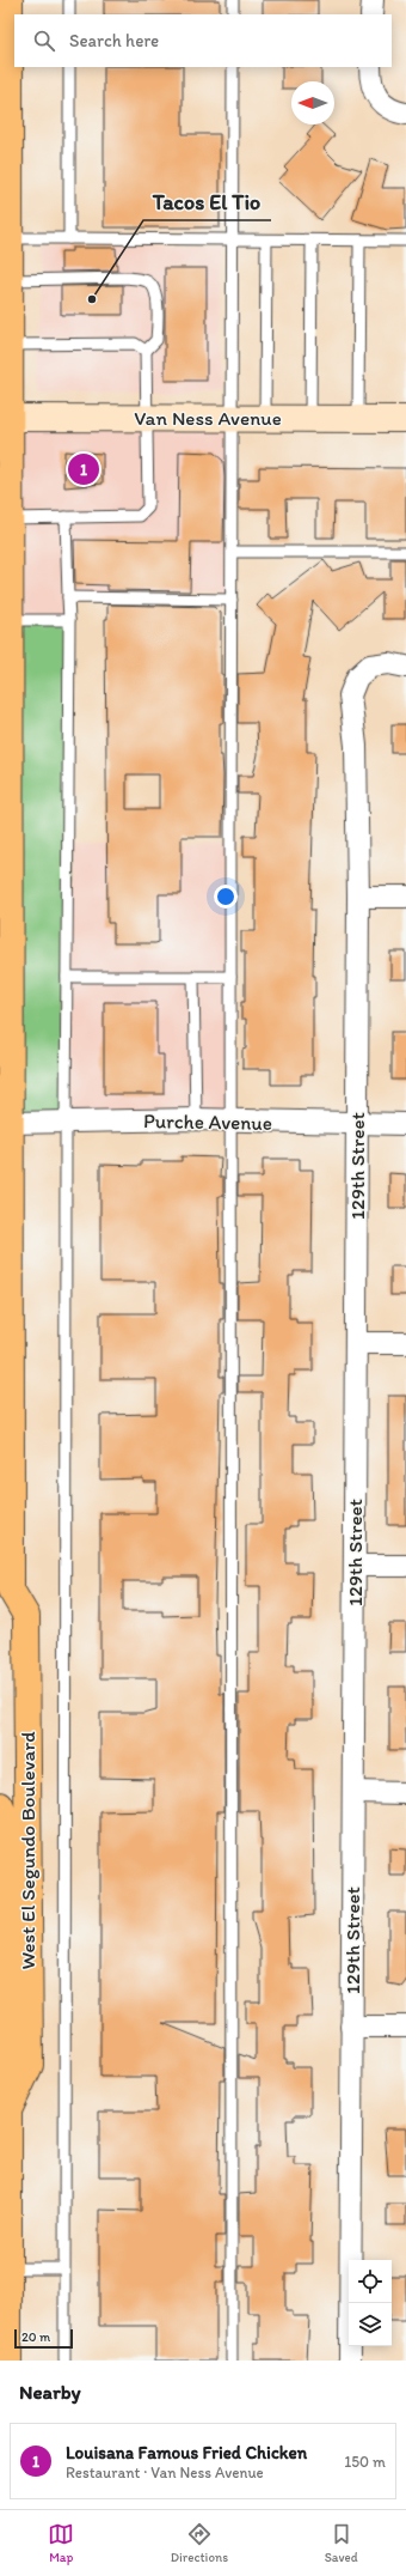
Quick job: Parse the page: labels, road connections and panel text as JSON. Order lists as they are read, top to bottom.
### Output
{
  "streets": {
    "main road": ["Van Ness Avenue", "West El Segundo Boulevard"],
    "street": ["Purche Avenue", "129th Street"]
  },
  "crossings": [
    ["Van Ness Avenue", "West El Segundo Boulevard"],
    ["Purche Avenue", "129th Street"],
    ["Purche Avenue", "West El Segundo Boulevard"]
  ],
  "places": ["Tacos El Tio"],
  "scale_bar": "20 m",
  "north": "left",
  "page": {
    "search": "Search here",
    "pins": "1",
    "scale": "20 m",
    "heading": "Nearby",
    "list": [
      {
        "mark": "1",
        "name": "Louisana Famous Fried Chicken",
        "note": "Restaurant · Van Ness Avenue",
        "value": "150 m"
      }
    ],
    "nav": ["Map", "Directions", "Saved"]
  }
}
